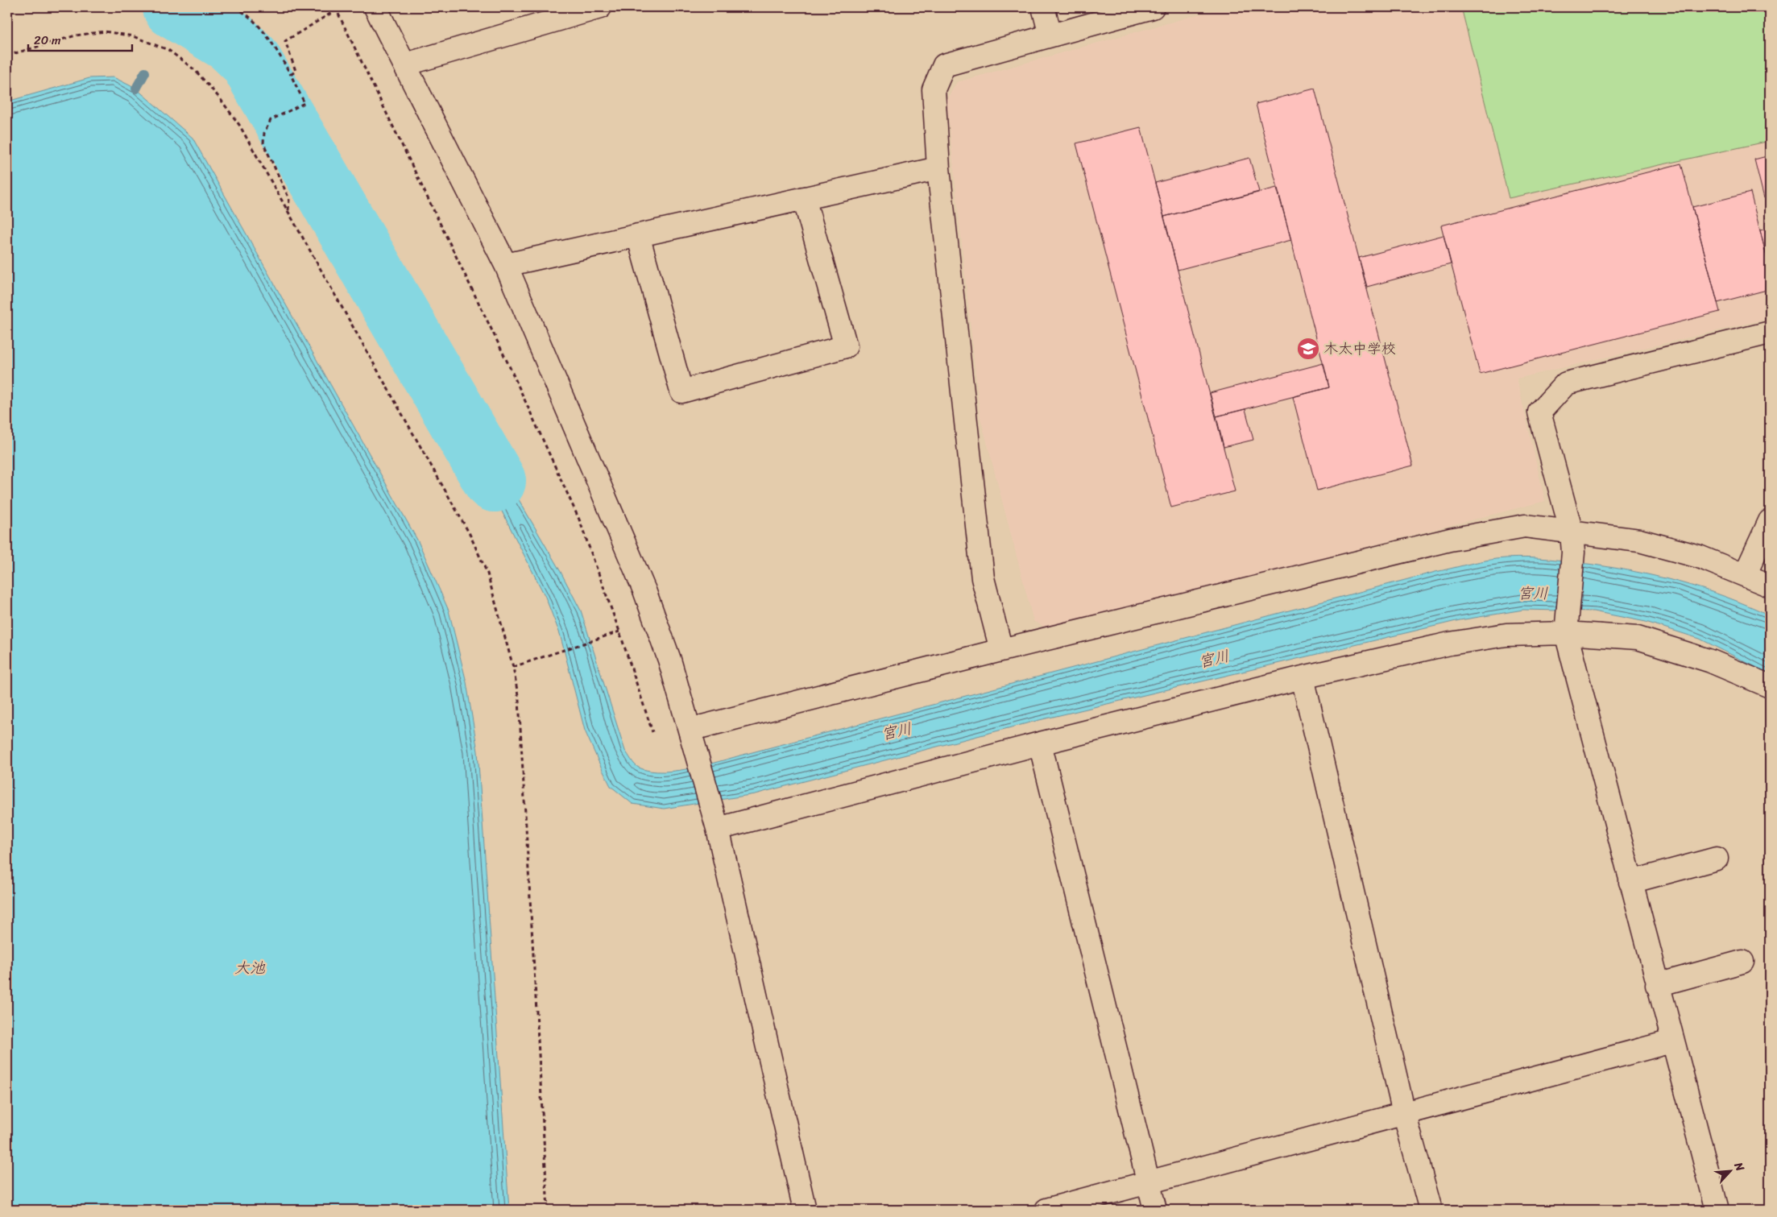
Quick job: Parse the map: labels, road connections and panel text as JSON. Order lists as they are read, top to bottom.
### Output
{
  "water": ["宮川", "大池"],
  "places": {
    "school or university": ["木太中学校"]
  },
  "scale_bar": "20 m",
  "north": "top right"
}
